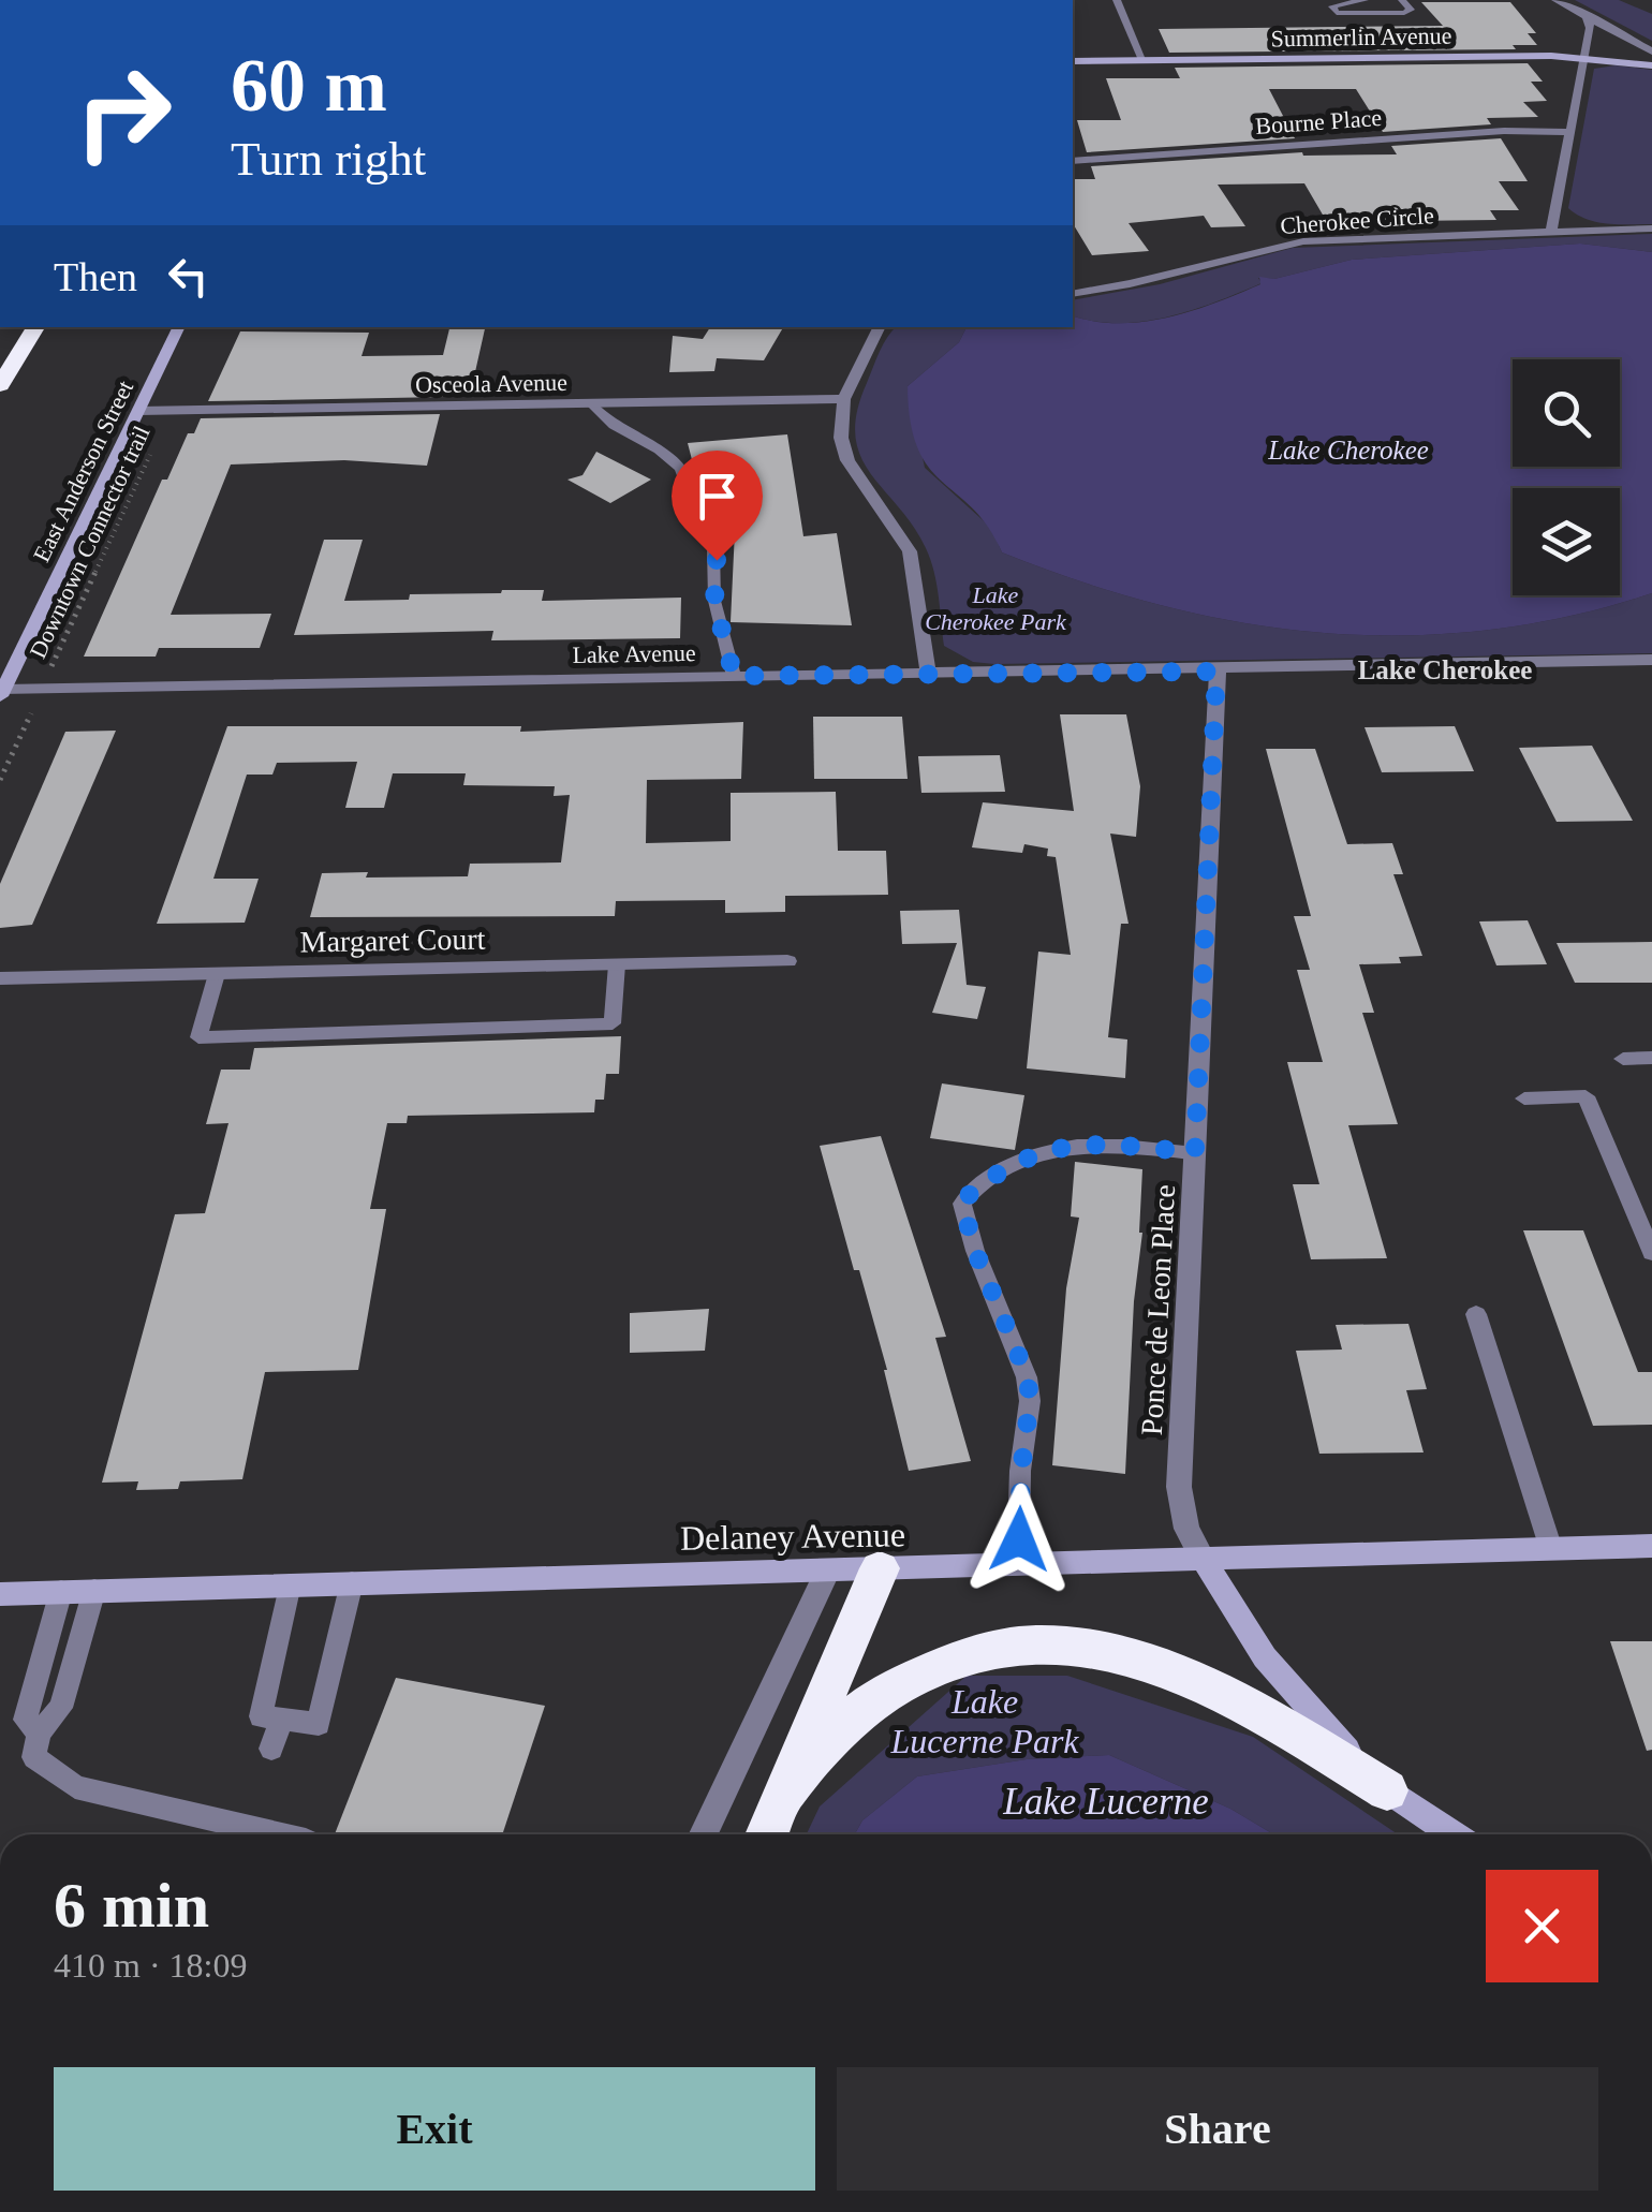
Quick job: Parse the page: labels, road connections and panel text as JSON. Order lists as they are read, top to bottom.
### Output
{
  "streets": {
    "street": [
      "Summerlin Avenue",
      "Bourne Place",
      "Cherokee Circle",
      "Osceola Avenue",
      "East Anderson Street",
      "Lake Avenue",
      "Margaret Court",
      "Ponce de Leon Place",
      "Delaney Avenue"
    ],
    "path": ["Downtown Connector trail"]
  },
  "crossings": [
    ["Osceola Avenue", "East Anderson Street"],
    ["East Anderson Street", "Lake Avenue"],
    ["Lake Avenue", "Ponce de Leon Place"],
    ["Ponce de Leon Place", "Delaney Avenue"]
  ],
  "districts": ["Lake Cherokee"],
  "water": ["Lake Cherokee", "Lake Lucerne"],
  "parks": ["Lake Cherokee Park", "Lake Lucerne Park"],
  "page": {
    "turn": ["60 m", "Turn right"],
    "then": "Then",
    "heading": ["6 min", "410 m · 18:09"],
    "buttons": ["Exit", "Share"]
  }
}
